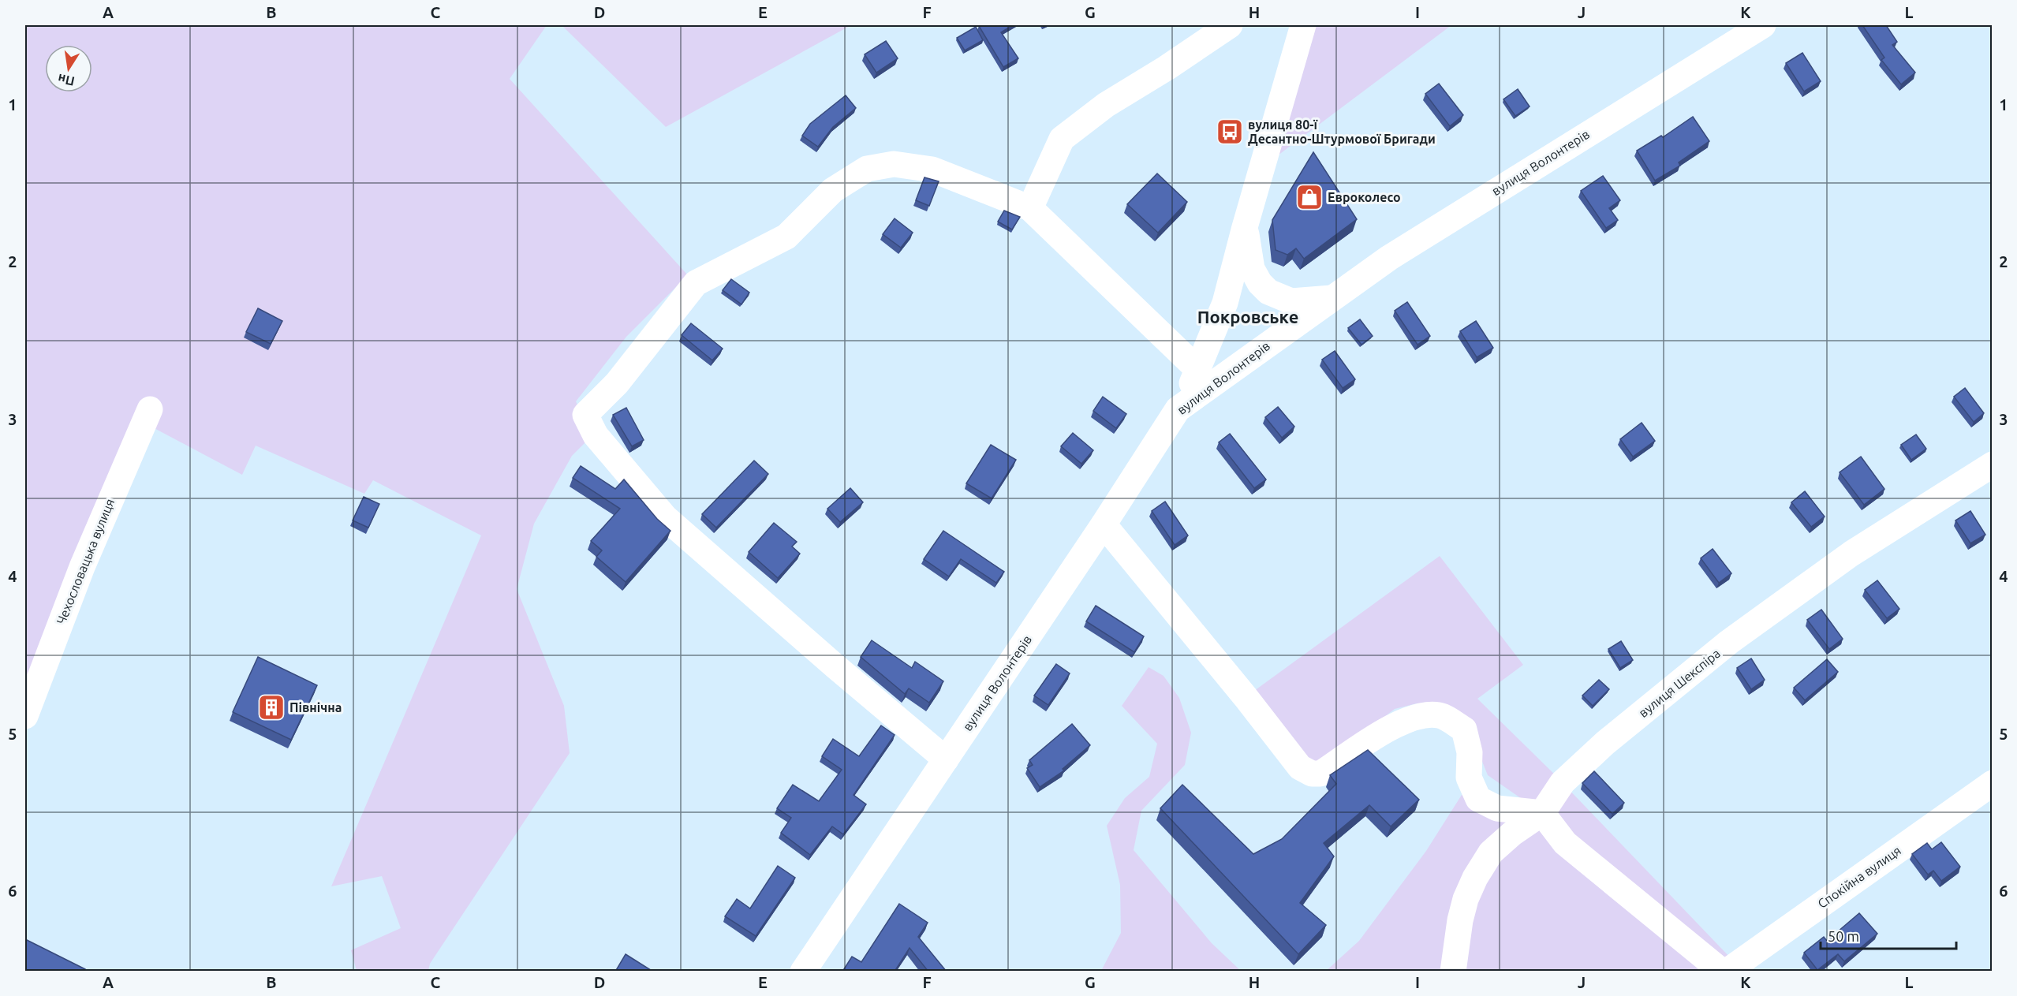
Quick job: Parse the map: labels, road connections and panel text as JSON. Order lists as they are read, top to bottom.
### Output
{
  "streets": {
    "street": [
      "вулиця Волонтерів",
      "Чехословацька вулиця",
      "вулиця Шекспіра",
      "Спокійна вулиця"
    ]
  },
  "districts": ["Покровське"],
  "places": {
    "bus stop": ["вулиця 80-ї Десантно-Штурмової Бригади"],
    "shop": ["Евроколесо"],
    "building": ["Північна"]
  },
  "scale_bar": "50 m",
  "north": "bottom",
  "grid": {
    "columns": [
      "A",
      "B",
      "C",
      "D",
      "E",
      "F",
      "G",
      "H",
      "I",
      "J",
      "K",
      "L"
    ],
    "rows": [
      "1",
      "2",
      "3",
      "4",
      "5",
      "6"
    ]
  }
}
